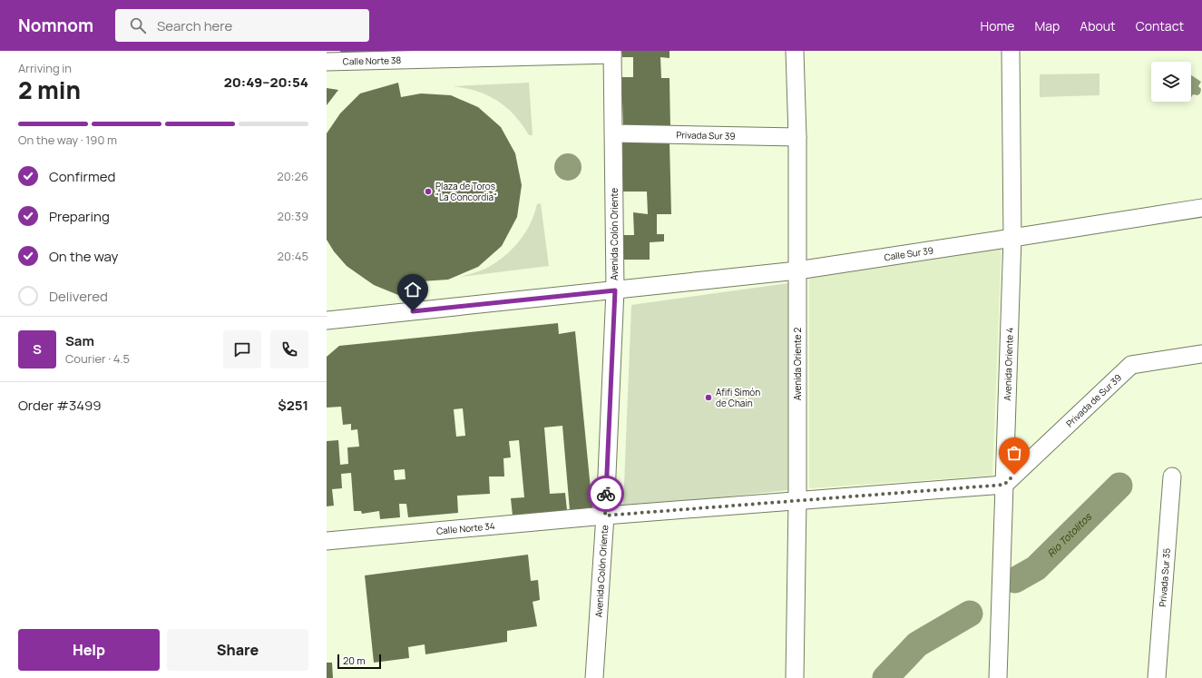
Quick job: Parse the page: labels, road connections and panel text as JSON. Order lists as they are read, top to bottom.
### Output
{
  "streets": {
    "street": [
      "Calle Norte 38",
      "Privada Sur 39",
      "Avenida Colón Oriente",
      "Calle Sur 39",
      "Avenida Oriente 2",
      "Avenida Oriente 4",
      "Privada de Sur 39",
      "Calle Norte 34",
      "Privada Sur 35"
    ]
  },
  "crossings": [
    ["Calle Norte 38", "Avenida Colón Oriente"],
    ["Privada Sur 39", "Avenida Colón Oriente"],
    ["Privada Sur 39", "Avenida Oriente 2"],
    ["Avenida Colón Oriente", "Calle Sur 39"],
    ["Avenida Colón Oriente", "Calle Norte 34"],
    ["Calle Sur 39", "Avenida Oriente 2"],
    ["Calle Sur 39", "Avenida Oriente 4"],
    ["Avenida Oriente 2", "Calle Norte 34"],
    ["Avenida Oriente 4", "Privada de Sur 39"],
    ["Avenida Oriente 4", "Calle Norte 34"],
    ["Privada de Sur 39", "Calle Norte 34"]
  ],
  "water": ["Rio Totolitos"],
  "places": ["Plaza de Toros \"La Concordia\"", "Afifi Simón de Chain"],
  "scale_bar": "20 m",
  "page": {
    "header": "Nomnom",
    "search": "Search here",
    "nav": [
      "Home",
      "Map",
      "About",
      "Contact"
    ],
    "heading": ["2 min", "Arriving in", "20:49–20:54"],
    "panel": [
      "Sam",
      "Courier · 4.5",
      "Order #3499",
      "$251"
    ],
    "bar": "On the way · 190 m",
    "list": [
      ["Confirmed", "20:26"],
      ["Preparing", "20:39"],
      ["On the way", "20:45"],
      "Delivered"
    ],
    "round": "S",
    "buttons": ["Help", "Share"],
    "scale": "20 m"
  }
}
